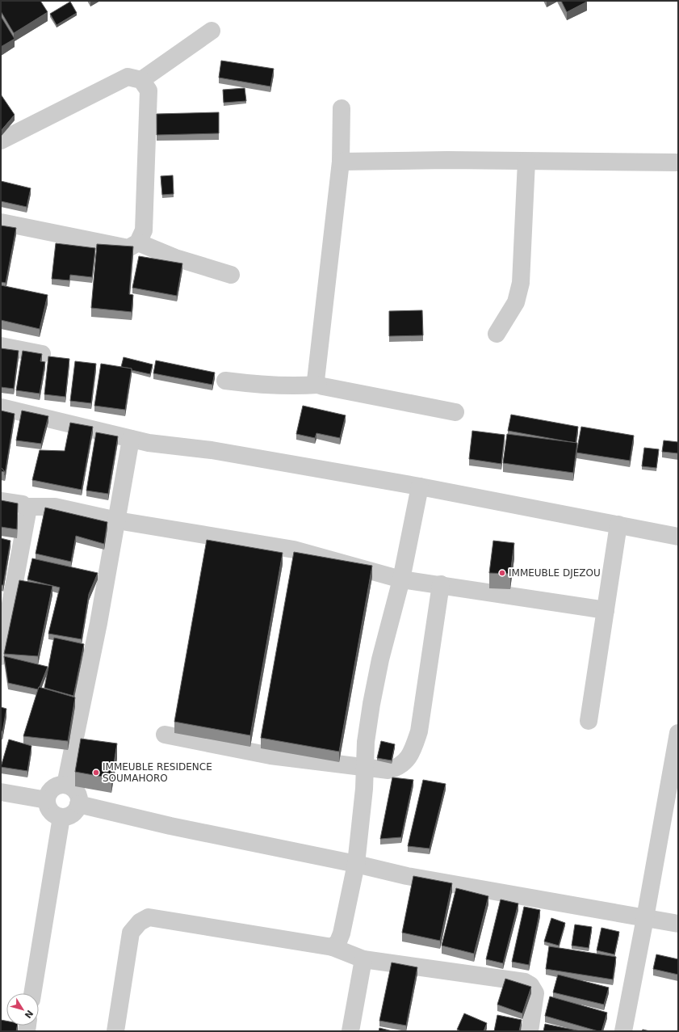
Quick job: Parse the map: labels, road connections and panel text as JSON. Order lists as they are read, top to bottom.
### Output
{
  "places": ["IMMEUBLE DJEZOU", "IMMEUBLE RESIDENCE SOUMAHORO"],
  "north": "bottom right"
}
